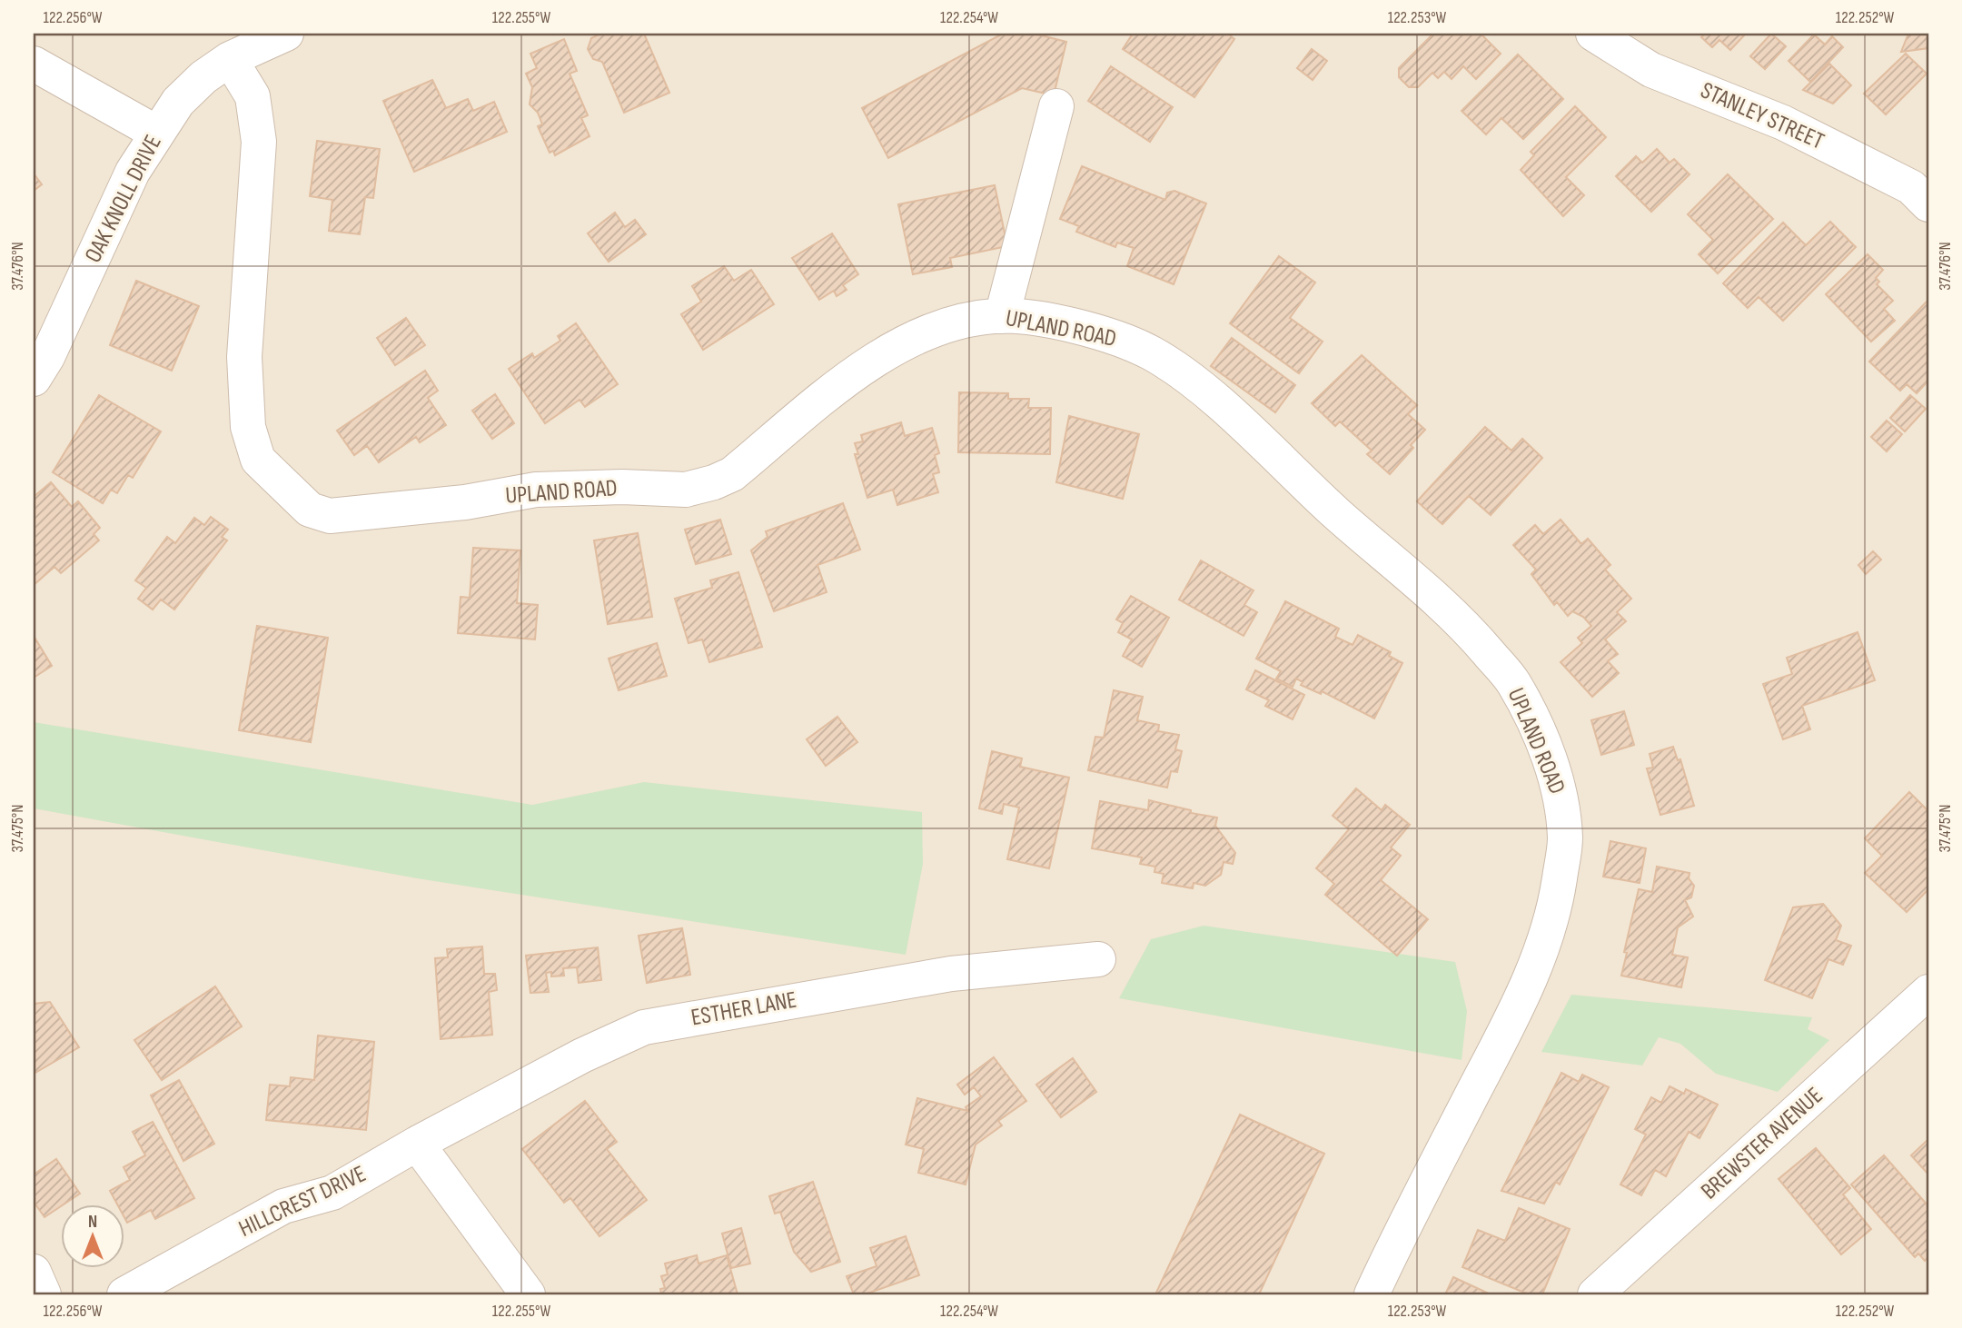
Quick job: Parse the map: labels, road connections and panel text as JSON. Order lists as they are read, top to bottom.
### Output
{
  "streets": {
    "street": [
      "STANLEY STREET",
      "OAK KNOLL DRIVE",
      "UPLAND ROAD",
      "ESTHER LANE",
      "BREWSTER AVENUE",
      "HILLCREST DRIVE"
    ]
  },
  "crossings": [
    ["OAK KNOLL DRIVE", "UPLAND ROAD"],
    ["ESTHER LANE", "HILLCREST DRIVE"]
  ],
  "north": "top",
  "coordinates": [
    "122.256°W",
    "122.255°W",
    "122.254°W",
    "122.253°W",
    "122.252°W",
    "37.476°N",
    "37.475°N"
  ]
}
